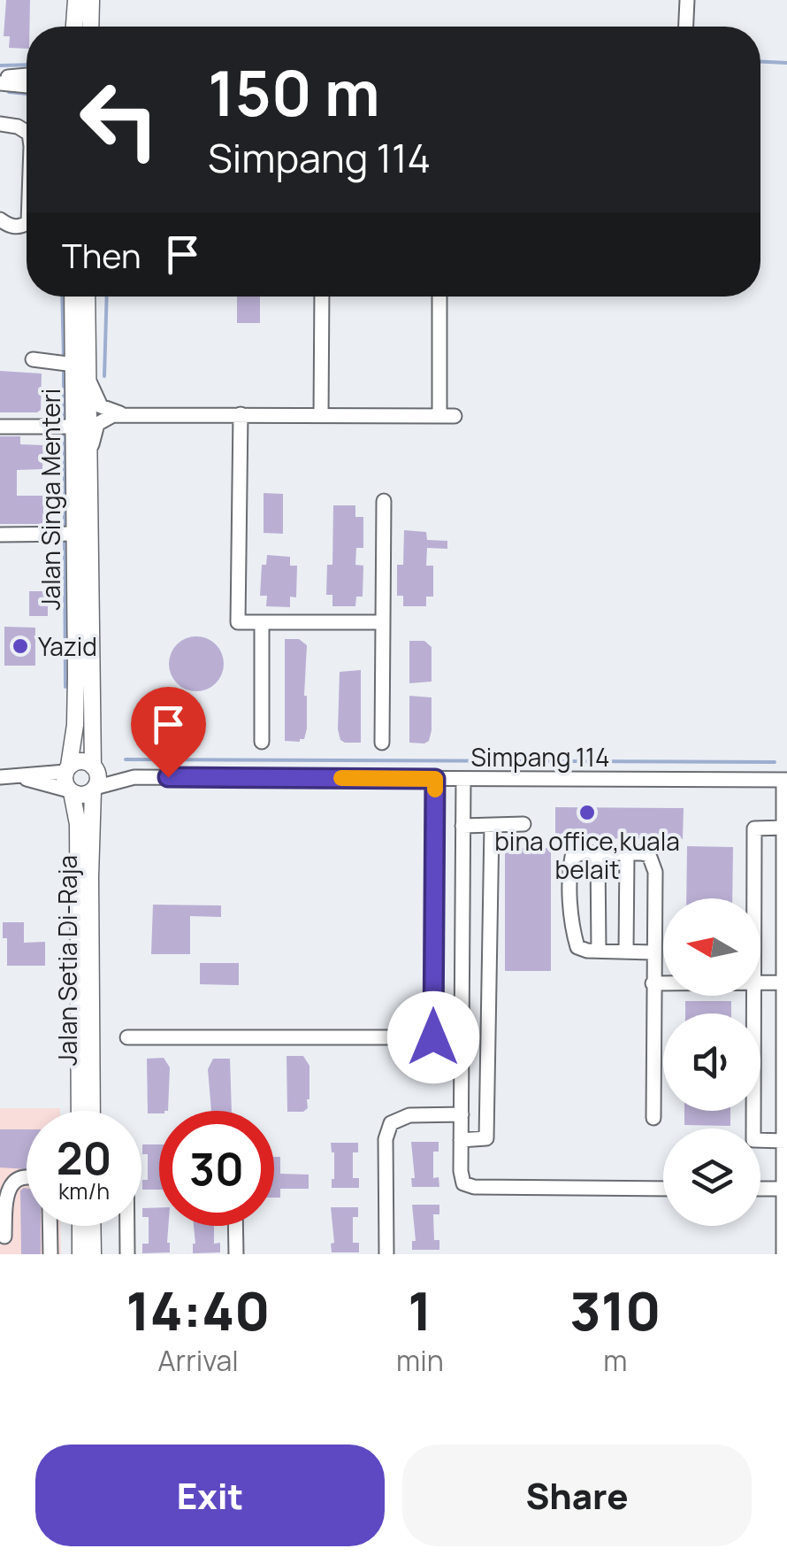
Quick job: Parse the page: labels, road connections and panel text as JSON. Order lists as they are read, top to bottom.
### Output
{
  "streets": {
    "main road": ["Jalan Singa Menteri", "Jalan Setia Di-Raja"],
    "street": ["Simpang 114"]
  },
  "crossings": [
    ["Jalan Singa Menteri", "Simpang 114"],
    ["Jalan Singa Menteri", "Jalan Setia Di-Raja"],
    ["Simpang 114", "Jalan Setia Di-Raja"]
  ],
  "places": ["Yazid", "bina office,kuala belait"],
  "north": "left",
  "page": {
    "turn": ["150 m", "Simpang 114"],
    "then": "Then",
    "speed": "20 km/h",
    "limit": "30",
    "eta": [
      "14:40",
      "Arrival",
      "1",
      "min",
      "310",
      "m"
    ],
    "buttons": ["Exit", "Share"]
  }
}
